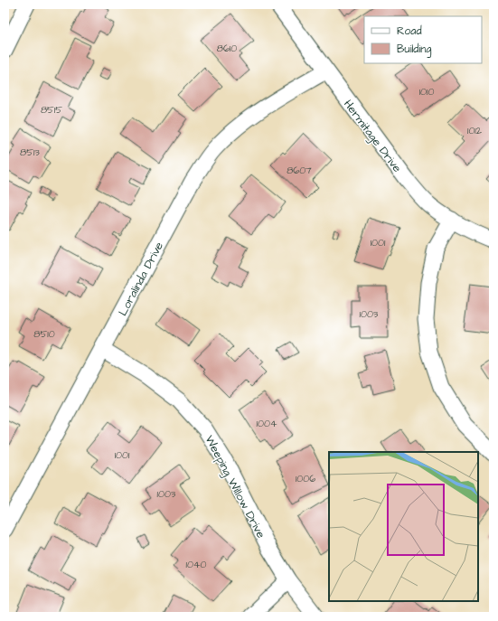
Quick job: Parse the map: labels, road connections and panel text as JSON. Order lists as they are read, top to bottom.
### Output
{
  "streets": {
    "street": ["Hermitage Drive", "Loralinda Drive", "Weeping Willow Drive"]
  },
  "crossings": [
    ["Hermitage Drive", "Loralinda Drive"],
    ["Loralinda Drive", "Weeping Willow Drive"]
  ],
  "house_numbers": [
    "8610",
    "1010",
    "8515",
    "1012",
    "8513",
    "8607",
    "1001",
    "1003",
    "8510",
    "1004",
    "1001",
    "1006",
    "1003",
    "1040"
  ],
  "legend": ["Road", "Building"]
}
